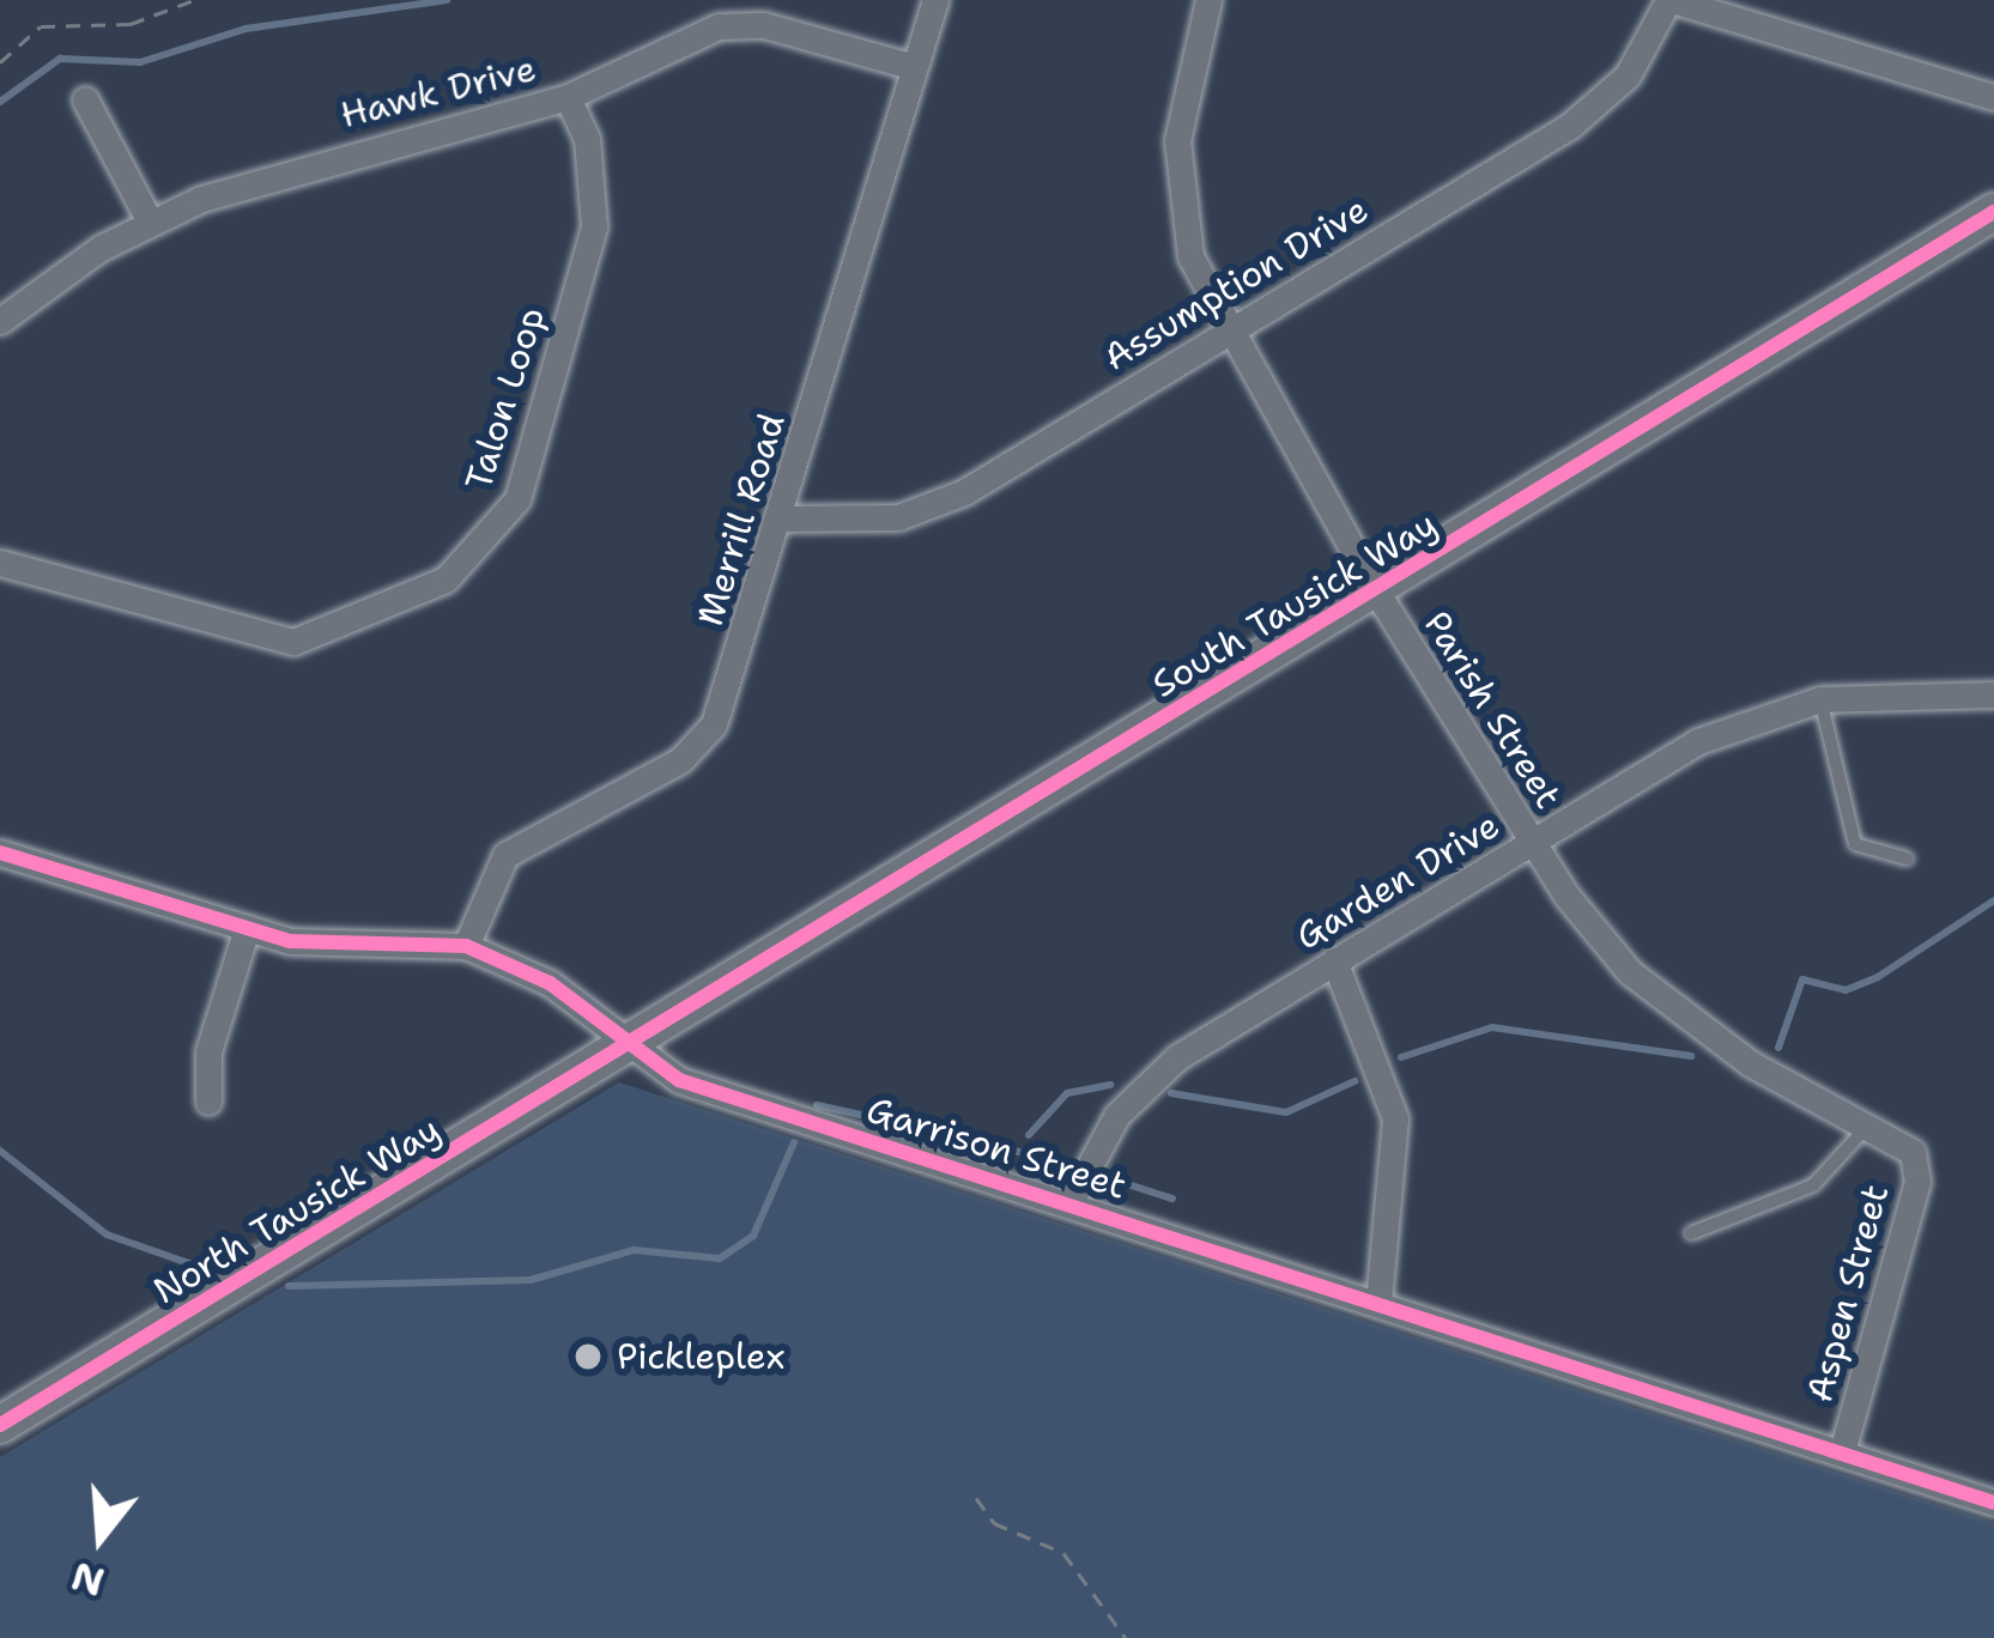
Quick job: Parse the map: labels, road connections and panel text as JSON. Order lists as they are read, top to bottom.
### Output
{
  "streets": {
    "main road": ["South Tausick Way", "North Tausick Way"],
    "street": [
      "Hawk Drive",
      "Assumption Drive",
      "Talon Loop",
      "Merrill Road",
      "Parish Street",
      "Garden Drive",
      "Garrison Street",
      "Aspen Street"
    ]
  },
  "crossings": [
    ["Hawk Drive", "Talon Loop"],
    ["Hawk Drive", "Merrill Road"],
    ["Assumption Drive", "Merrill Road"],
    ["Assumption Drive", "Parish Street"],
    ["Merrill Road", "Garrison Street"],
    ["South Tausick Way", "Parish Street"],
    ["South Tausick Way", "Garrison Street"],
    ["South Tausick Way", "North Tausick Way"],
    ["Parish Street", "Garden Drive"],
    ["Parish Street", "Aspen Street"],
    ["Garden Drive", "Garrison Street"],
    ["Garrison Street", "North Tausick Way"],
    ["Garrison Street", "Aspen Street"]
  ],
  "places": ["Pickleplex"],
  "north": "bottom"
}
